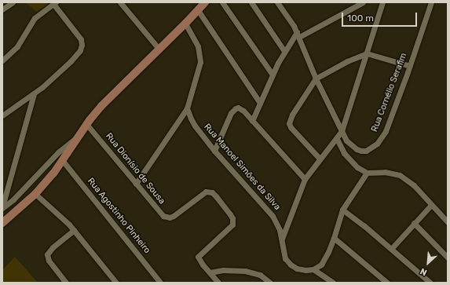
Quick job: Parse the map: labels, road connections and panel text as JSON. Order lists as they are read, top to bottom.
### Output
{
  "streets": {
    "street": [
      "Rua Cornélio Serafim",
      "Rua Manoel Simões da Silva",
      "Rua Dionísio de Sousa",
      "Rua Agostinho Pinheiro"
    ]
  },
  "scale_bar": "100 m",
  "north": "bottom left"
}
